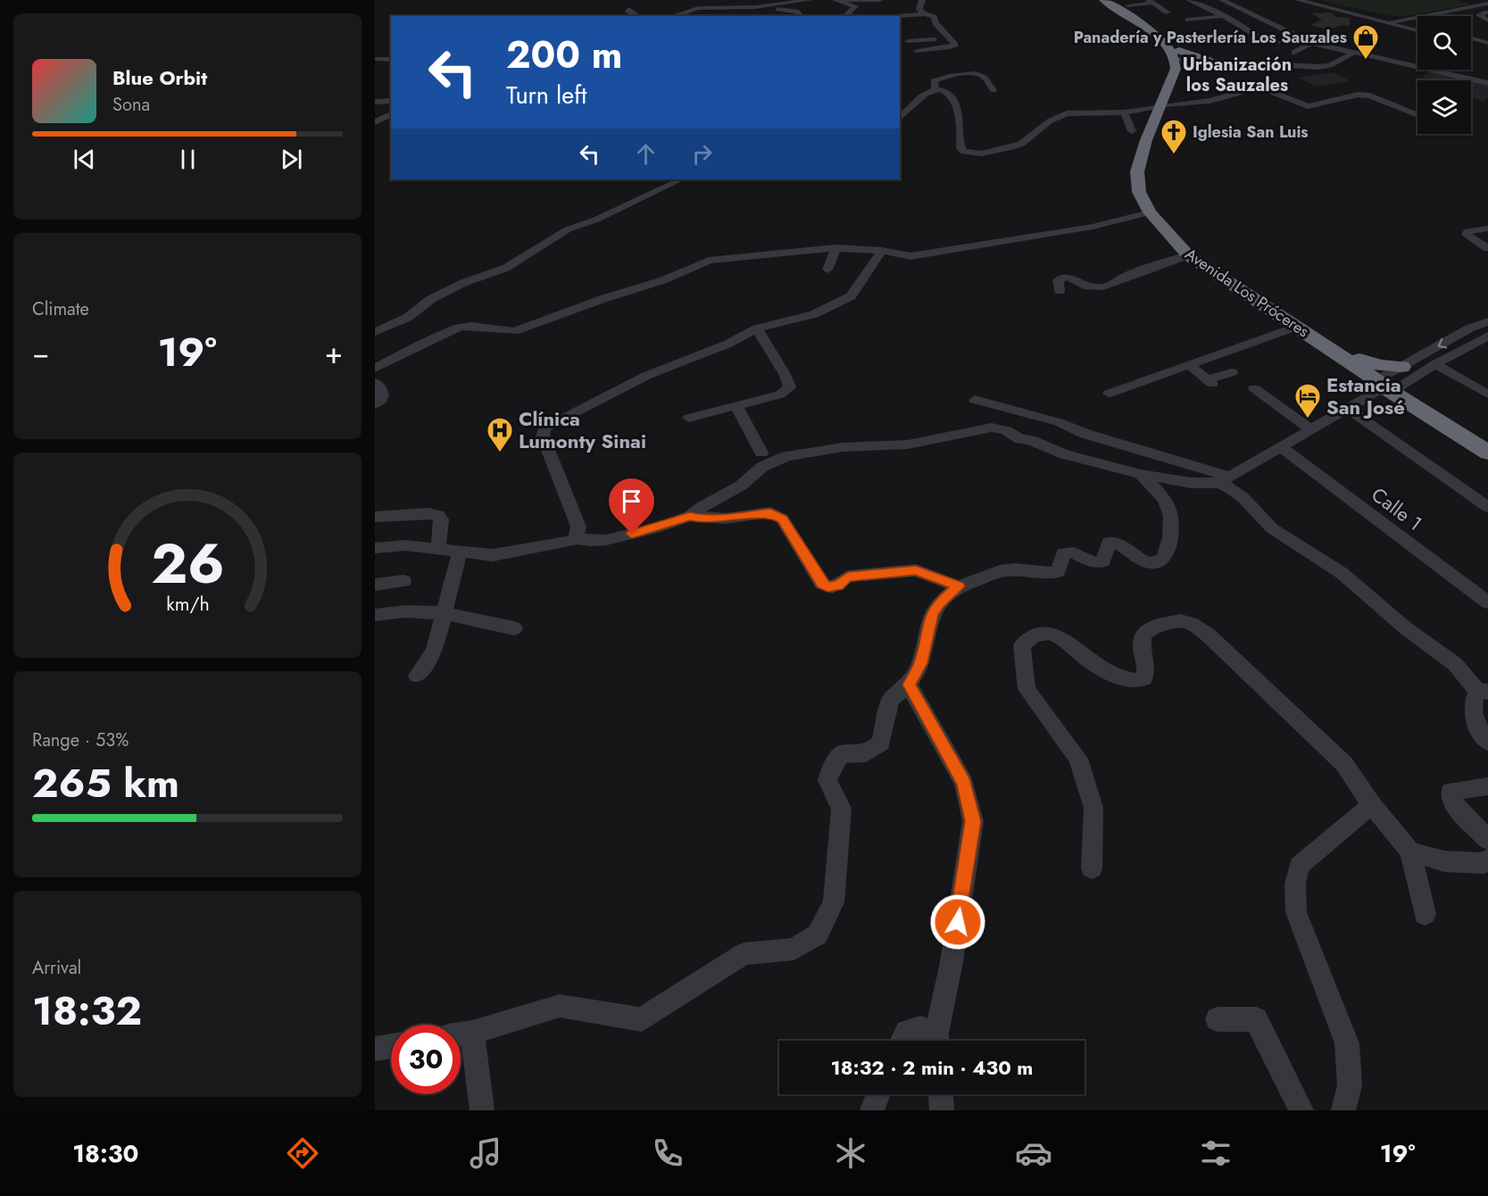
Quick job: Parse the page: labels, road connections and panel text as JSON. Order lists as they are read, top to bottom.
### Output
{
  "streets": {
    "highway": ["Avenida Los Próceres"],
    "street": ["Calle 1"]
  },
  "districts": ["Urbanización los Sauzales"],
  "places": {
    "shop": ["Panadería y Pasterlería Los Sauzales"],
    "church": ["Iglesia San Luis"],
    "hotel": ["Estancia San José"],
    "hospital": ["Clínica Lumonty Sinai"]
  },
  "page": {
    "turn": ["200 m", "Turn left"],
    "song": ["Blue Orbit", "Sona"],
    "tile": [
      "Climate",
      ["Range · 53%", "265 km"],
      ["Arrival", "18:32"]
    ],
    "heat": ["−", "19°", "+"],
    "limit": "30",
    "trip": "18:32 · 2 min · 430 m",
    "tabs": ["18:30", "19°"],
    "gauge": ["26", "km/h"]
  }
}
